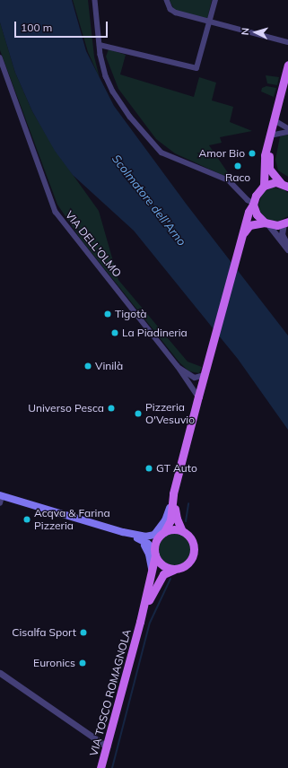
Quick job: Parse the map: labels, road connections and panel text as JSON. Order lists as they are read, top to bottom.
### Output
{
  "streets": {
    "main road": ["VIA TOSCO ROMAGNOLA"],
    "street": ["VIA DELL'OLMO"]
  },
  "water": ["Scolmatore dell'Arno"],
  "places": [
    "Amor Bio",
    "Raco",
    "Tigotà",
    "La Piadineria",
    "Vinilà",
    "Universo Pesca",
    "Pizzeria O'Vesuvio",
    "GT Auto",
    "Acqva & Farina Pizzeria",
    "Cisalfa Sport",
    "Euronics"
  ],
  "scale_bar": "100 m",
  "north": "left"
}
